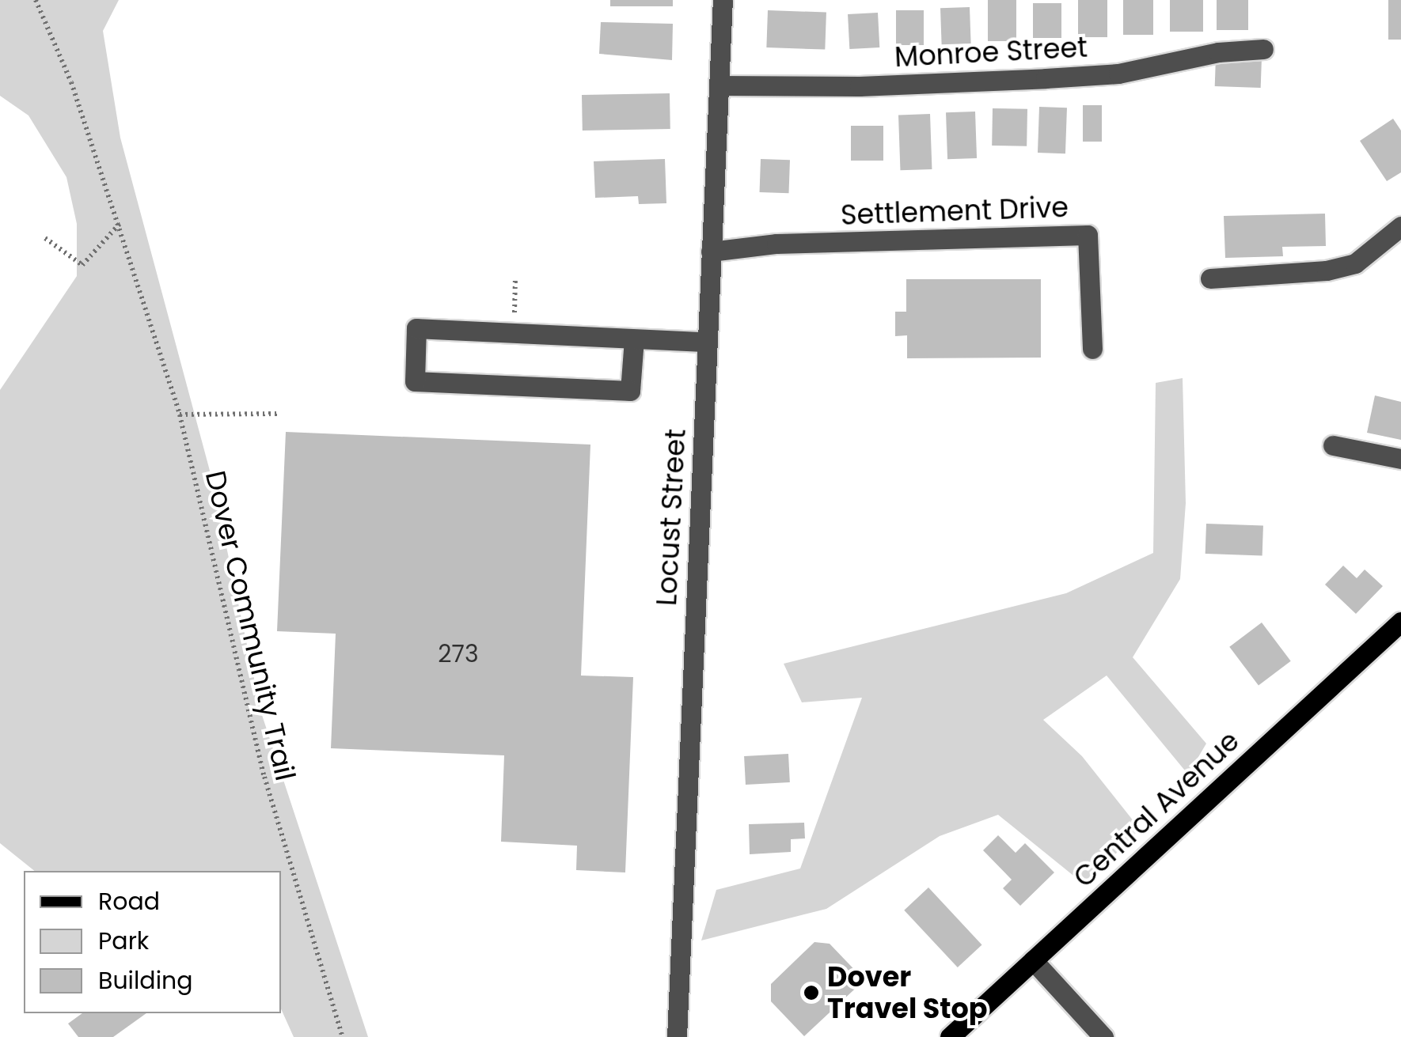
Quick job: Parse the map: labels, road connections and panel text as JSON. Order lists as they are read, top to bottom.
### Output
{
  "streets": {
    "main road": ["Central Avenue"],
    "street": ["Monroe Street", "Settlement Drive", "Locust Street"],
    "path": ["Dover Community Trail"]
  },
  "crossings": [
    ["Monroe Street", "Locust Street"],
    ["Settlement Drive", "Locust Street"]
  ],
  "places": ["Dover Travel Stop"],
  "house_numbers": ["273"],
  "legend": ["Road", "Park", "Building"]
}
